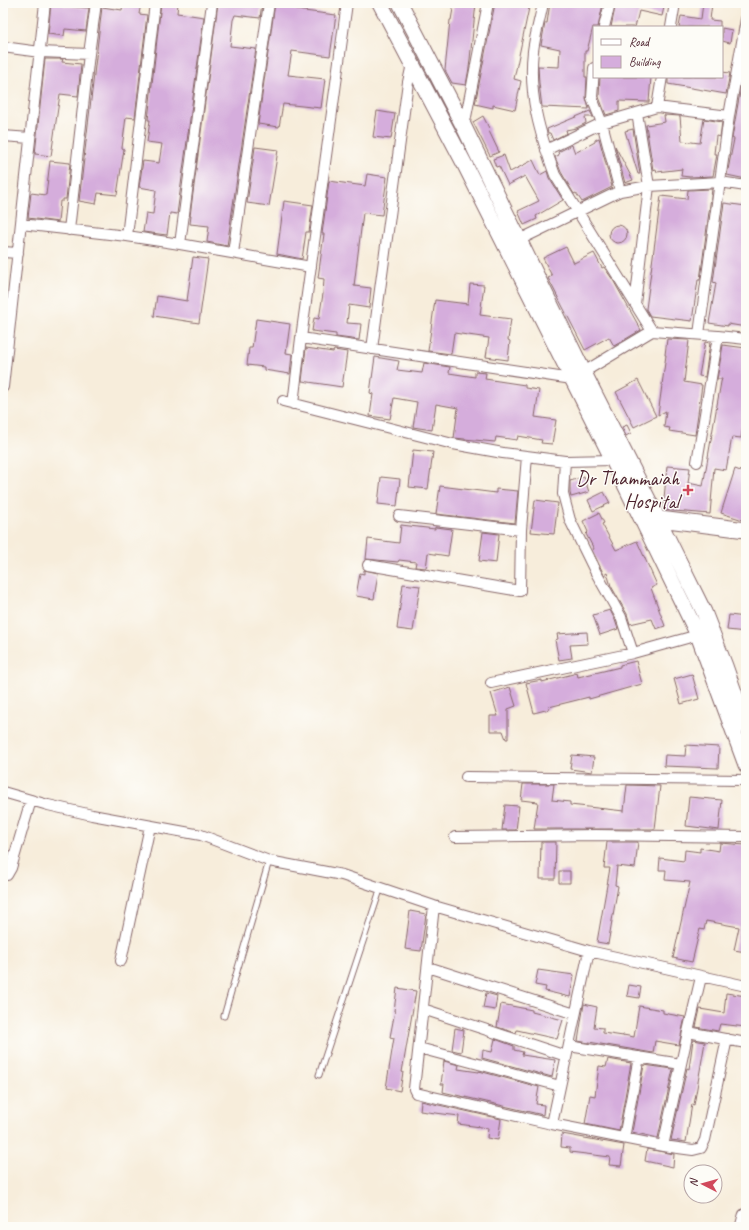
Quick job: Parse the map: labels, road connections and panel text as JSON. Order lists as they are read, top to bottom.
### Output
{
  "places": {
    "health": ["Dr Thammaiah Hospital"]
  },
  "legend": ["Road", "Building"],
  "north": "left"
}
